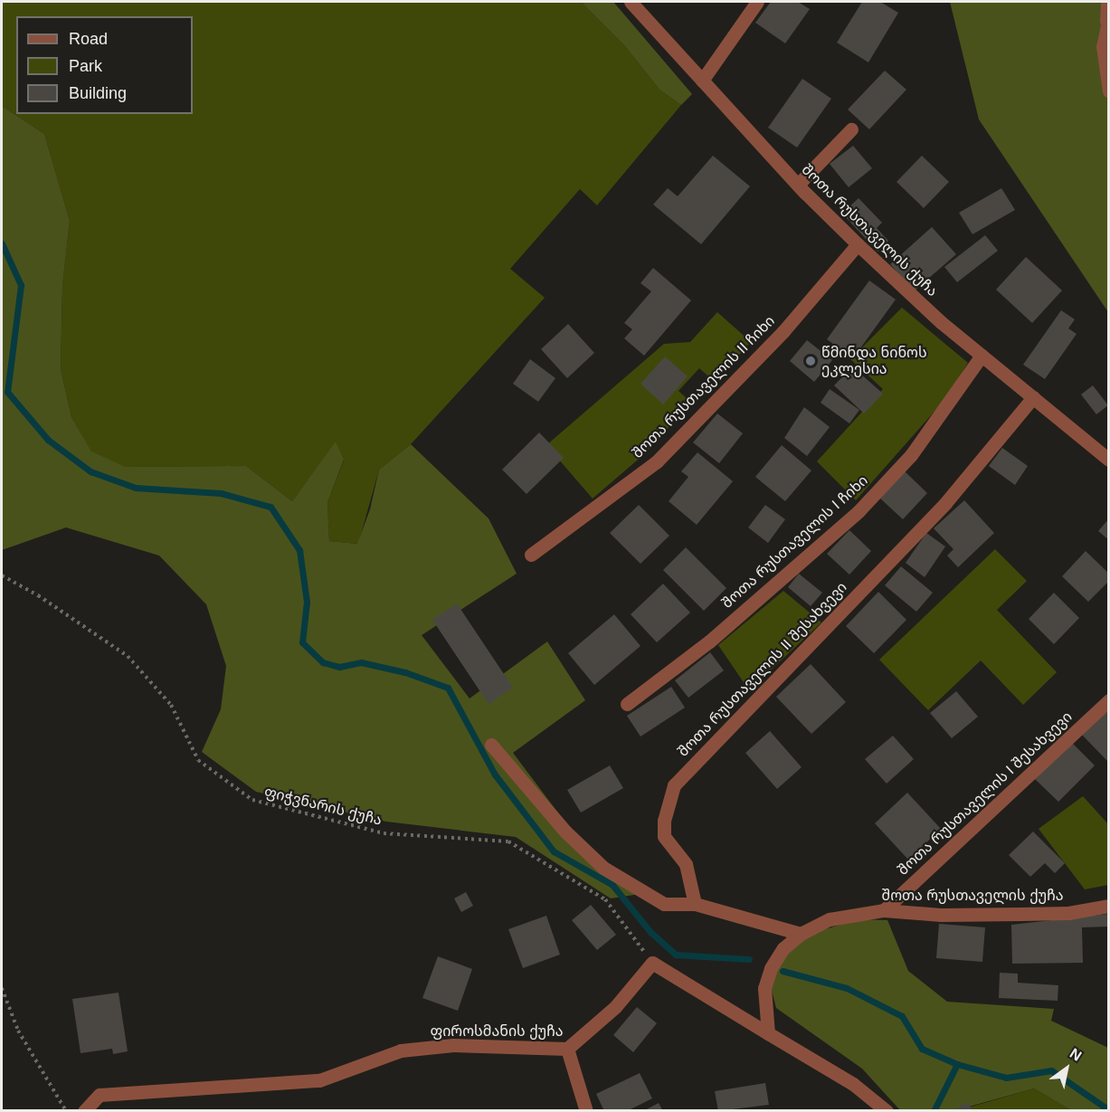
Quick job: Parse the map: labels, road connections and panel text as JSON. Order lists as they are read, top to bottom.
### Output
{
  "streets": {
    "street": [
      "შოთა რუსთაველის ქუჩა",
      "შოთა რუსთაველის II ჩიხი",
      "შოთა რუსთაველის I ჩიხი",
      "შოთა რუსთაველის II შესახვევი",
      "შოთა რუსთაველის I შესახვევი",
      "ფიროსმანის ქუჩა"
    ],
    "path": ["ფიჭვნარის ქუჩა"]
  },
  "crossings": [
    ["შოთა რუსთაველის ქუჩა", "შოთა რუსთაველის II ჩიხი"],
    ["შოთა რუსთაველის ქუჩა", "შოთა რუსთაველის I ჩიხი"],
    ["შოთა რუსთაველის ქუჩა", "შოთა რუსთაველის II შესახვევი"],
    ["შოთა რუსთაველის ქუჩა", "შოთა რუსთაველის I შესახვევი"],
    ["ფიჭვნარის ქუჩა", "ფიროსმანის ქუჩა"]
  ],
  "places": ["წმინდა ნინოს ეკლესია"],
  "legend": ["Road", "Park", "Building"],
  "north": "top right"
}
